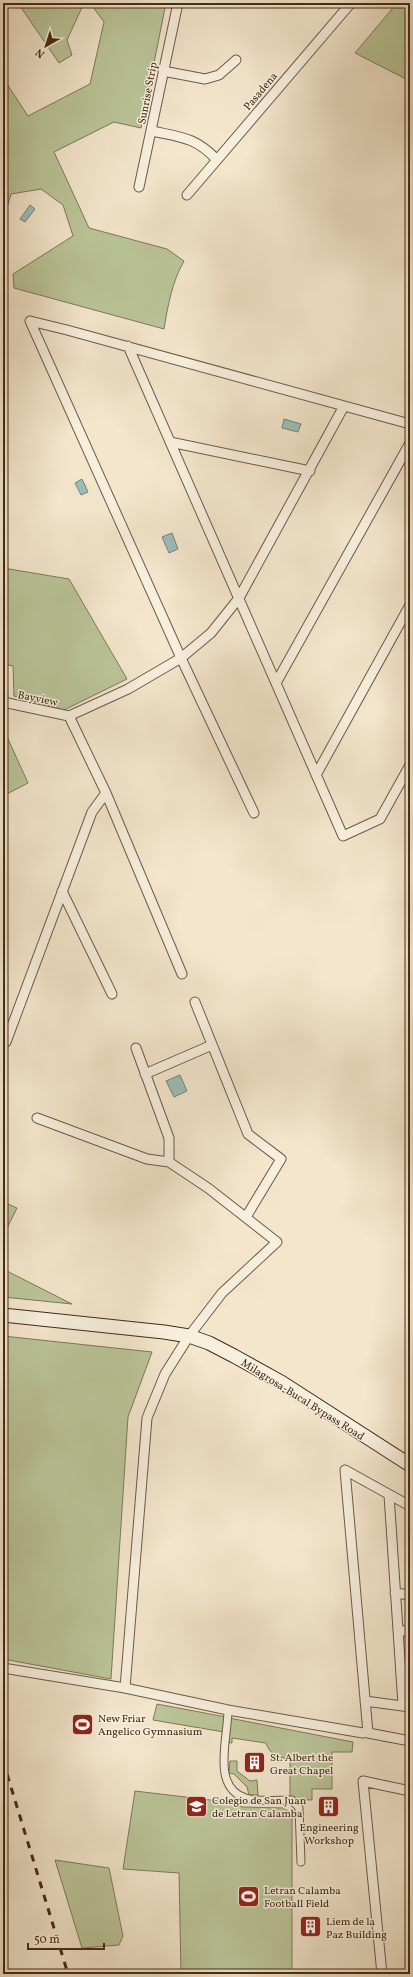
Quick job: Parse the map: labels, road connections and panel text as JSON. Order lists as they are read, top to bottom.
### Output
{
  "streets": {
    "main road": ["Milagrosa-Bucal Bypass Road"],
    "street": ["Pasadena", "Sunrise Strip", "Bayview"]
  },
  "places": {
    "sports": ["New Friar Angelico Gymnasium", "Letran Calamba Football Field"],
    "building": ["St. Albert the Great Chapel", "Engineering Workshop", "Liem de la Paz Building"],
    "school or university": ["Colegio de San Juan de Letran Calamba"]
  },
  "scale_bar": "50 m",
  "north": "bottom left"
}
